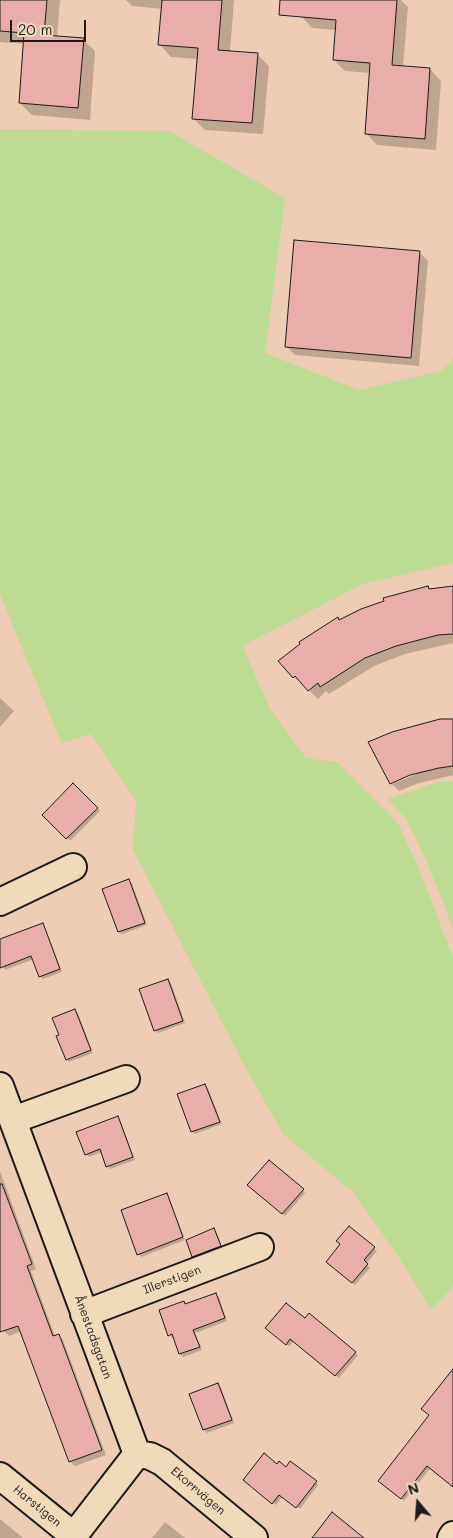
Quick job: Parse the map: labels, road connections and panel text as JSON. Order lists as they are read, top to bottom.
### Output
{
  "streets": {
    "street": [
      "Illerstigen",
      "Ånestadsgatan",
      "Ekorrvägen",
      "Harstigen"
    ]
  },
  "crossings": [
    ["Illerstigen", "Ånestadsgatan"],
    ["Ånestadsgatan", "Ekorrvägen"]
  ],
  "scale_bar": "20 m",
  "north": "top"
}
